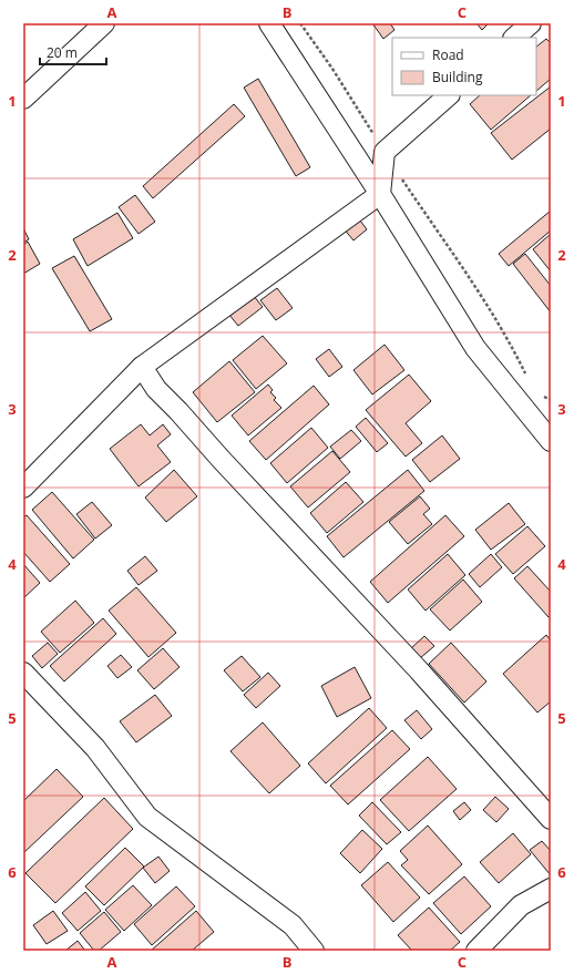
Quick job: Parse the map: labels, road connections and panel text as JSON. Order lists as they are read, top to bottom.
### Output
{
  "legend": ["Road", "Building"],
  "scale_bar": "20 m",
  "grid": {
    "columns": ["A", "B", "C"],
    "rows": [
      "1",
      "2",
      "3",
      "4",
      "5",
      "6"
    ]
  }
}
